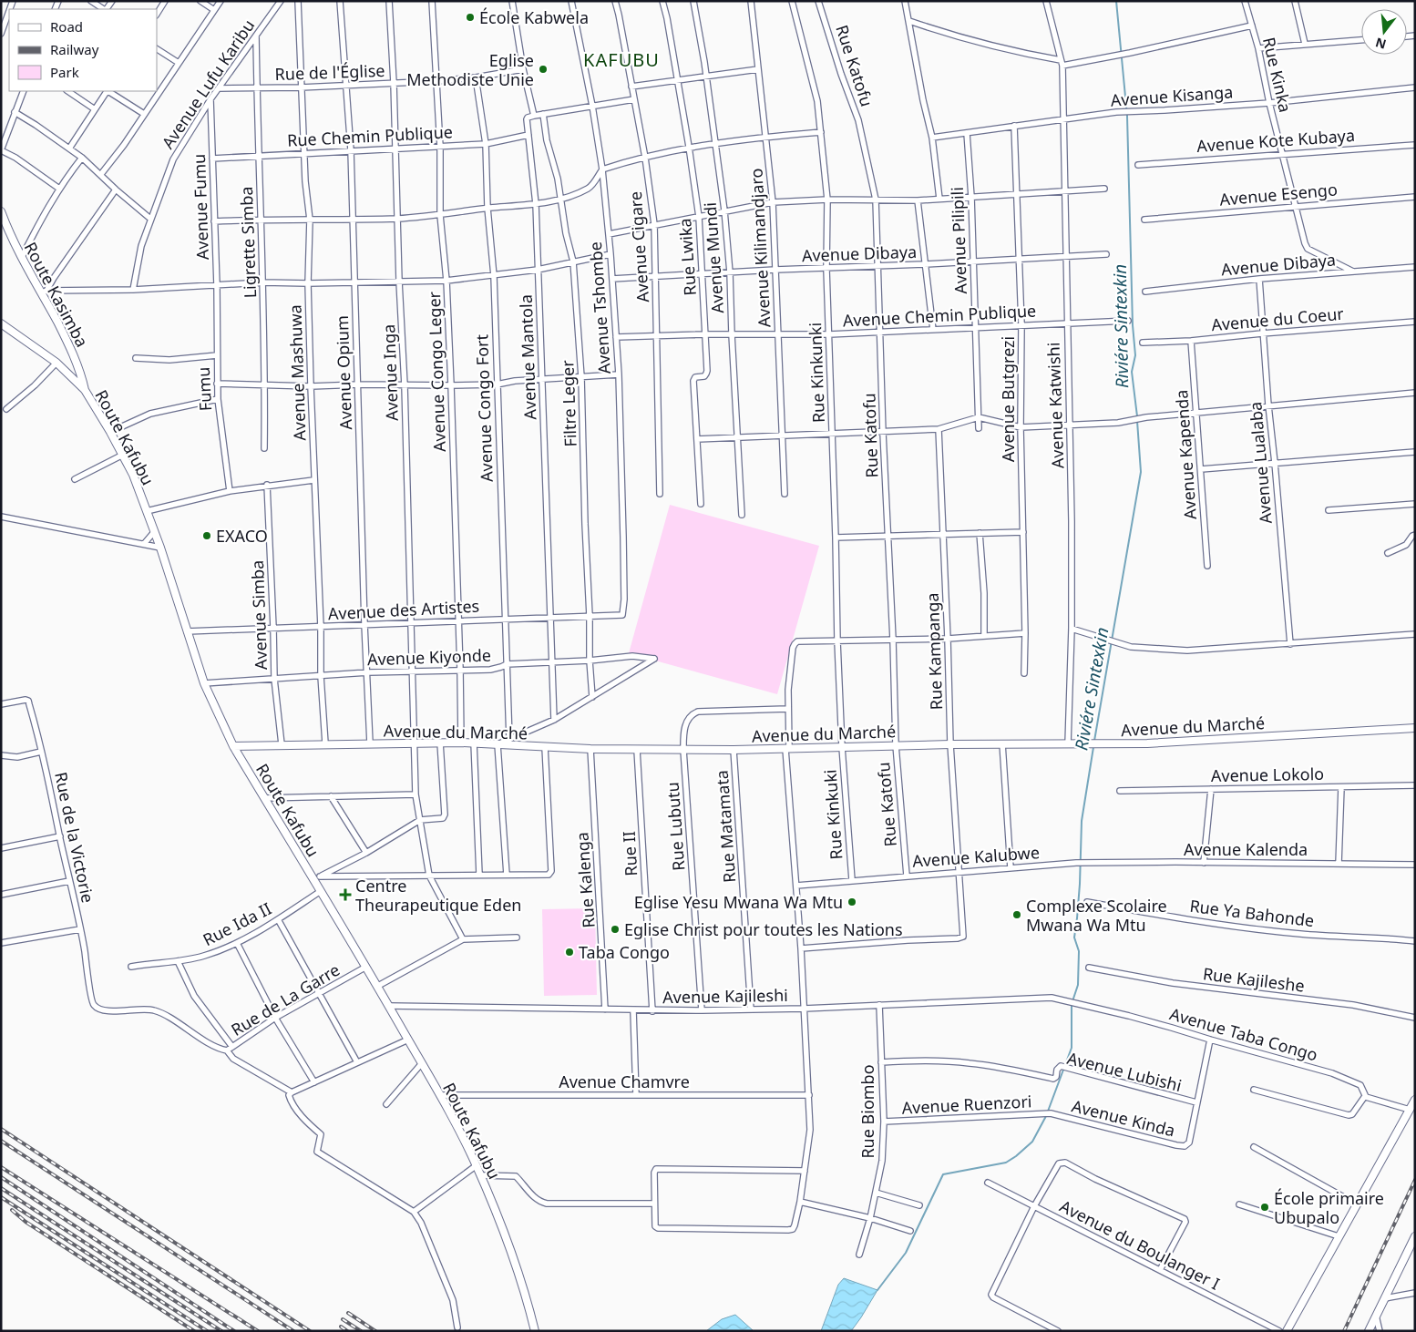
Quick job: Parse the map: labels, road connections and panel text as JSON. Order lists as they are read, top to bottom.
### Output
{
  "streets": {
    "street": [
      "Rue Katofu",
      "Rue de l'Église",
      "Rue Kinka",
      "Avenue Lufu Karibu",
      "Avenue Kisanga",
      "Rue Chemin Publique",
      "Avenue Kote Kubaya",
      "Avenue Esengo",
      "Avenue Fumu",
      "Avenue Pilipili",
      "Ligrette Simba",
      "Avenue Cigare",
      "Avenue Kilimandjaro",
      "Avenue Dibaya",
      "Rue Lwika",
      "Avenue Mundi",
      "Route Kasimba",
      "Avenue Tshombe",
      "Avenue Chemin Publique",
      "Avenue du Coeur",
      "Avenue Mantola",
      "Avenue Congo Leger",
      "Avenue Mashuwa",
      "Avenue Opium",
      "Avenue Inga",
      "Rue Kinkunki",
      "Fumu",
      "Avenue Butgrezi",
      "Filtre Leger",
      "Avenue Katwishi",
      "Avenue Congo Fort",
      "Route Kafubu",
      "Avenue Kapenda",
      "Avenue Lualaba",
      "Avenue des Artistes",
      "Avenue Simba",
      "Rue Kampanga",
      "Avenue Kiyonde",
      "Avenue du Marché",
      "Avenue Lokolo",
      "Rue Kinkuki",
      "Rue Lubutu",
      "Rue Matamata",
      "Rue de la Victorie",
      "Avenue Kalenda",
      "Rue II",
      "Avenue Kalubwe",
      "Rue Kalenga",
      "Rue Ya Bahonde",
      "Rue Ida II",
      "Rue Kajileshe",
      "Avenue Kajileshi",
      "Rue de La Garre",
      "Avenue Taba Congo",
      "Avenue Lubishi",
      "Avenue Chamvre",
      "Avenue Ruenzori",
      "Rue Biombo",
      "Avenue Kinda",
      "Avenue du Boulanger I"
    ]
  },
  "crossings": [
    ["Rue Katofu", "Avenue Dibaya"],
    ["Rue Katofu", "Avenue Chemin Publique"],
    ["Rue Katofu", "Avenue du Marché"],
    ["Rue Katofu", "Avenue Kalubwe"],
    ["Rue de l'Église", "Avenue Lufu Karibu"],
    ["Rue de l'Église", "Ligrette Simba"],
    ["Rue de l'Église", "Avenue Congo Leger"],
    ["Rue de l'Église", "Avenue Mashuwa"],
    ["Rue de l'Église", "Avenue Opium"],
    ["Rue de l'Église", "Avenue Inga"],
    ["Rue de l'Église", "Avenue Congo Fort"],
    ["Rue Kinka", "Avenue Kisanga"],
    ["Rue Kinka", "Avenue Kote Kubaya"],
    ["Rue Kinka", "Avenue Esengo"],
    ["Rue Kinka", "Avenue Dibaya"],
    ["Avenue Lufu Karibu", "Avenue Fumu"],
    ["Avenue Lufu Karibu", "Ligrette Simba"],
    ["Avenue Kisanga", "Avenue Pilipili"],
    ["Avenue Kisanga", "Avenue Butgrezi"],
    ["Avenue Kisanga", "Avenue Katwishi"],
    ["Rue Chemin Publique", "Avenue Fumu"],
    ["Rue Chemin Publique", "Ligrette Simba"],
    ["Rue Chemin Publique", "Avenue Mantola"],
    ["Rue Chemin Publique", "Avenue Congo Leger"],
    ["Rue Chemin Publique", "Avenue Mashuwa"],
    ["Rue Chemin Publique", "Avenue Opium"],
    ["Rue Chemin Publique", "Avenue Inga"],
    ["Rue Chemin Publique", "Avenue Congo Fort"],
    ["Avenue Fumu", "Fumu"],
    ["Avenue Pilipili", "Avenue Dibaya"],
    ["Avenue Pilipili", "Avenue Chemin Publique"],
    ["Avenue Cigare", "Avenue Dibaya"],
    ["Avenue Cigare", "Avenue Chemin Publique"],
    ["Avenue Kilimandjaro", "Avenue Dibaya"],
    ["Avenue Kilimandjaro", "Avenue Chemin Publique"],
    ["Avenue Dibaya", "Rue Lwika"],
    ["Avenue Dibaya", "Avenue Mundi"],
    ["Avenue Dibaya", "Avenue Tshombe"],
    ["Avenue Dibaya", "Rue Kinkunki"],
    ["Avenue Dibaya", "Avenue Butgrezi"],
    ["Avenue Dibaya", "Avenue Katwishi"],
    ["Avenue Dibaya", "Avenue Lualaba"],
    ["Rue Lwika", "Avenue Chemin Publique"],
    ["Avenue Mundi", "Avenue Chemin Publique"],
    ["Route Kasimba", "Route Kafubu"],
    ["Avenue Tshombe", "Avenue Chemin Publique"],
    ["Avenue Tshombe", "Avenue des Artistes"],
    ["Avenue Chemin Publique", "Rue Kinkunki"],
    ["Avenue Chemin Publique", "Avenue Butgrezi"],
    ["Avenue Chemin Publique", "Avenue Katwishi"],
    ["Avenue du Coeur", "Avenue Kapenda"],
    ["Avenue du Coeur", "Avenue Lualaba"],
    ["Avenue Mantola", "Avenue des Artistes"],
    ["Avenue Mantola", "Avenue Kiyonde"],
    ["Avenue Congo Leger", "Avenue des Artistes"],
    ["Avenue Congo Leger", "Avenue Kiyonde"],
    ["Avenue Congo Leger", "Avenue du Marché"],
    ["Avenue Mashuwa", "Avenue des Artistes"],
    ["Avenue Mashuwa", "Avenue Kiyonde"],
    ["Avenue Mashuwa", "Avenue du Marché"],
    ["Avenue Opium", "Avenue des Artistes"],
    ["Avenue Opium", "Avenue Kiyonde"],
    ["Avenue Opium", "Avenue du Marché"],
    ["Avenue Inga", "Avenue des Artistes"],
    ["Avenue Inga", "Avenue Kiyonde"],
    ["Avenue Inga", "Avenue du Marché"],
    ["Rue Kinkunki", "Avenue du Marché"],
    ["Rue Kinkunki", "Rue Kinkuki"],
    ["Filtre Leger", "Avenue des Artistes"],
    ["Filtre Leger", "Avenue Kiyonde"],
    ["Avenue Katwishi", "Avenue du Marché"],
    ["Avenue Congo Fort", "Avenue des Artistes"],
    ["Avenue Congo Fort", "Avenue Kiyonde"],
    ["Route Kafubu", "Avenue des Artistes"],
    ["Route Kafubu", "Avenue Kiyonde"],
    ["Route Kafubu", "Avenue du Marché"],
    ["Route Kafubu", "Rue Ida II"],
    ["Route Kafubu", "Avenue Kajileshi"],
    ["Route Kafubu", "Rue de La Garre"],
    ["Route Kafubu", "Avenue Chamvre"],
    ["Avenue des Artistes", "Avenue Simba"],
    ["Avenue Simba", "Avenue Kiyonde"],
    ["Avenue Simba", "Avenue du Marché"],
    ["Rue Kampanga", "Avenue du Marché"],
    ["Rue Kampanga", "Avenue Kalubwe"],
    ["Avenue du Marché", "Rue Kinkuki"],
    ["Avenue du Marché", "Rue Lubutu"],
    ["Avenue du Marché", "Rue Matamata"],
    ["Avenue du Marché", "Rue II"],
    ["Avenue du Marché", "Rue Kalenga"],
    ["Rue Kinkuki", "Avenue Kalubwe"],
    ["Rue Lubutu", "Avenue Kajileshi"],
    ["Rue Matamata", "Avenue Kajileshi"],
    ["Rue de la Victorie", "Rue de La Garre"],
    ["Avenue Kalenda", "Avenue Kalubwe"],
    ["Rue II", "Avenue Kajileshi"],
    ["Rue Kalenga", "Avenue Kajileshi"],
    ["Avenue Kajileshi", "Avenue Taba Congo"],
    ["Avenue Kajileshi", "Rue Biombo"],
    ["Avenue Lubishi", "Rue Biombo"],
    ["Avenue Lubishi", "Avenue Kinda"],
    ["Avenue Ruenzori", "Rue Biombo"],
    ["Avenue Ruenzori", "Avenue Kinda"]
  ],
  "districts": ["KAFUBU"],
  "water": ["Riviére Sintexkin"],
  "places": {
    "other": [
      "École Kabwela",
      "Eglise Methodiste Unie",
      "EXACO",
      "Eglise Yesu Mwana Wa Mtu",
      "Complexe Scolaire Mwana Wa Mtu",
      "Eglise Christ pour toutes les Nations",
      "Taba Congo",
      "École primaire Ubupalo"
    ],
    "health": ["Centre Theurapeutique Eden"]
  },
  "legend": ["Road", "Railway", "Park"],
  "north": "bottom"
}
